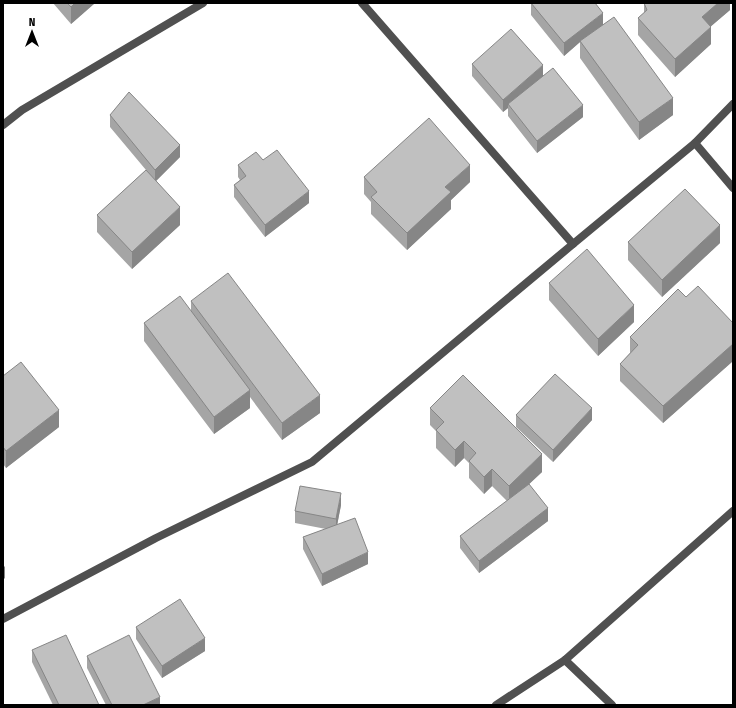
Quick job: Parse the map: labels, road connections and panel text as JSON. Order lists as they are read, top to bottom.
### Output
{
  "north": "top"
}
